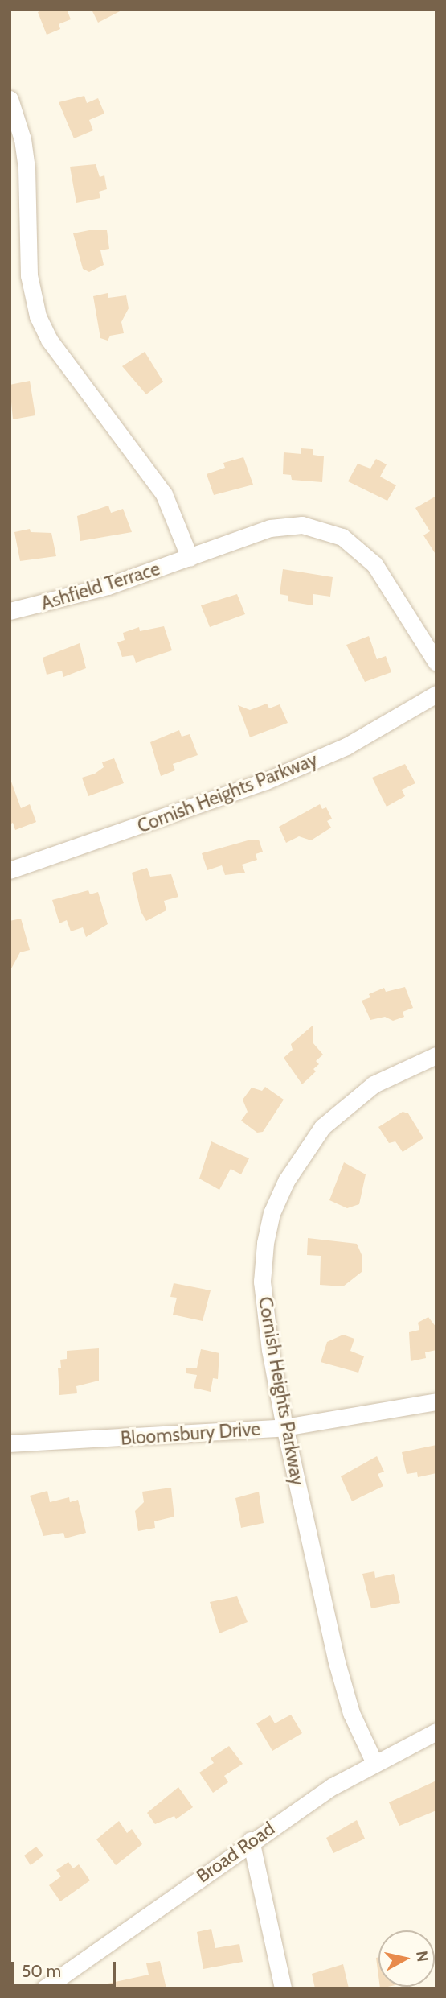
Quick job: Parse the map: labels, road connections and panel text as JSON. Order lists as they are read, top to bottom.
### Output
{
  "streets": {
    "street": [
      "Ashfield Terrace",
      "Cornish Heights Parkway",
      "Bloomsbury Drive",
      "Broad Road"
    ]
  },
  "crossings": [
    ["Cornish Heights Parkway", "Bloomsbury Drive"],
    ["Cornish Heights Parkway", "Broad Road"]
  ],
  "scale_bar": "50 m",
  "north": "right"
}
